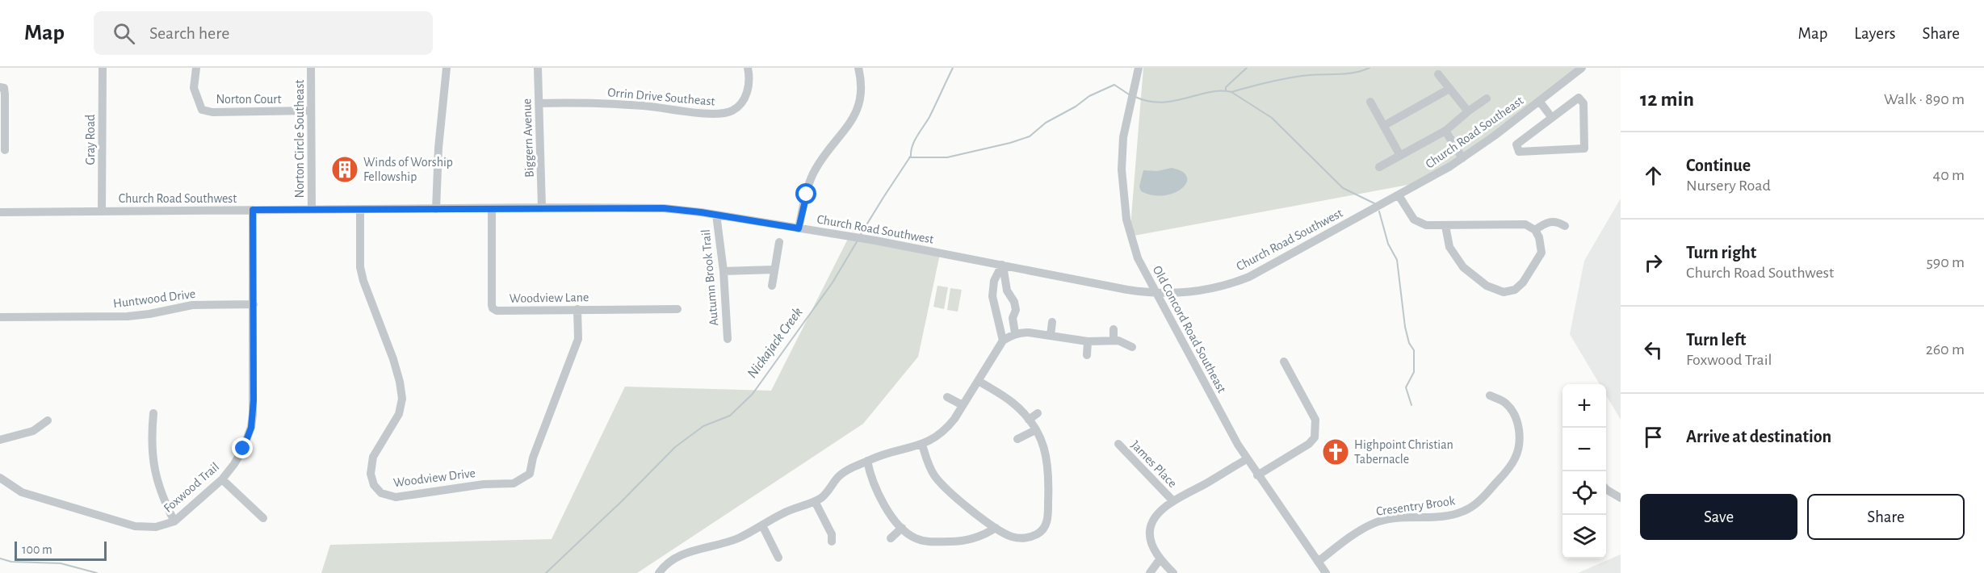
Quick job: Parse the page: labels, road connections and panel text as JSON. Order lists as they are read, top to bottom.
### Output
{
  "streets": {
    "street": [
      "Orrin Drive Southeast",
      "Norton Court",
      "Church Road Southeast",
      "Biggern Avenue",
      "Norton Circle Southeast",
      "Gray Road",
      "Church Road Southwest",
      "Autumn Brook Trail",
      "Woodview Lane",
      "Huntwood Drive",
      "Old Concord Road Southeast",
      "James Place",
      "Woodview Drive",
      "Foxwood Trail",
      "Cresentry Brook"
    ]
  },
  "crossings": [
    ["Orrin Drive Southeast", "Biggern Avenue"],
    ["Norton Court", "Norton Circle Southeast"],
    ["Church Road Southeast", "Church Road Southwest"],
    ["Biggern Avenue", "Church Road Southwest"],
    ["Norton Circle Southeast", "Church Road Southwest"],
    ["Gray Road", "Church Road Southwest"],
    ["Church Road Southwest", "Autumn Brook Trail"],
    ["Church Road Southwest", "Woodview Lane"],
    ["Church Road Southwest", "Old Concord Road Southeast"],
    ["Church Road Southwest", "Woodview Drive"],
    ["Church Road Southwest", "Foxwood Trail"],
    ["Woodview Lane", "Woodview Drive"],
    ["Huntwood Drive", "Foxwood Trail"],
    ["Old Concord Road Southeast", "Cresentry Brook"]
  ],
  "water": ["Nickajack Creek"],
  "places": {
    "building": ["Winds of Worship Fellowship"],
    "church": ["Highpoint Christian Tabernacle"]
  },
  "scale_bar": "100 m",
  "page": {
    "header": "Map",
    "search": "Search here",
    "nav": ["Map", "Layers", "Share"],
    "heading": ["12 min", "Walk · 890 m"],
    "list": [
      ["Continue", "Nursery Road", "40 m"],
      ["Turn right", "Church Road Southwest", "590 m"],
      ["Turn left", "Foxwood Trail", "260 m"],
      "Arrive at destination"
    ],
    "map_buttons": ["+", "−"],
    "buttons": ["Save", "Share"],
    "scale": "100 m"
  }
}
